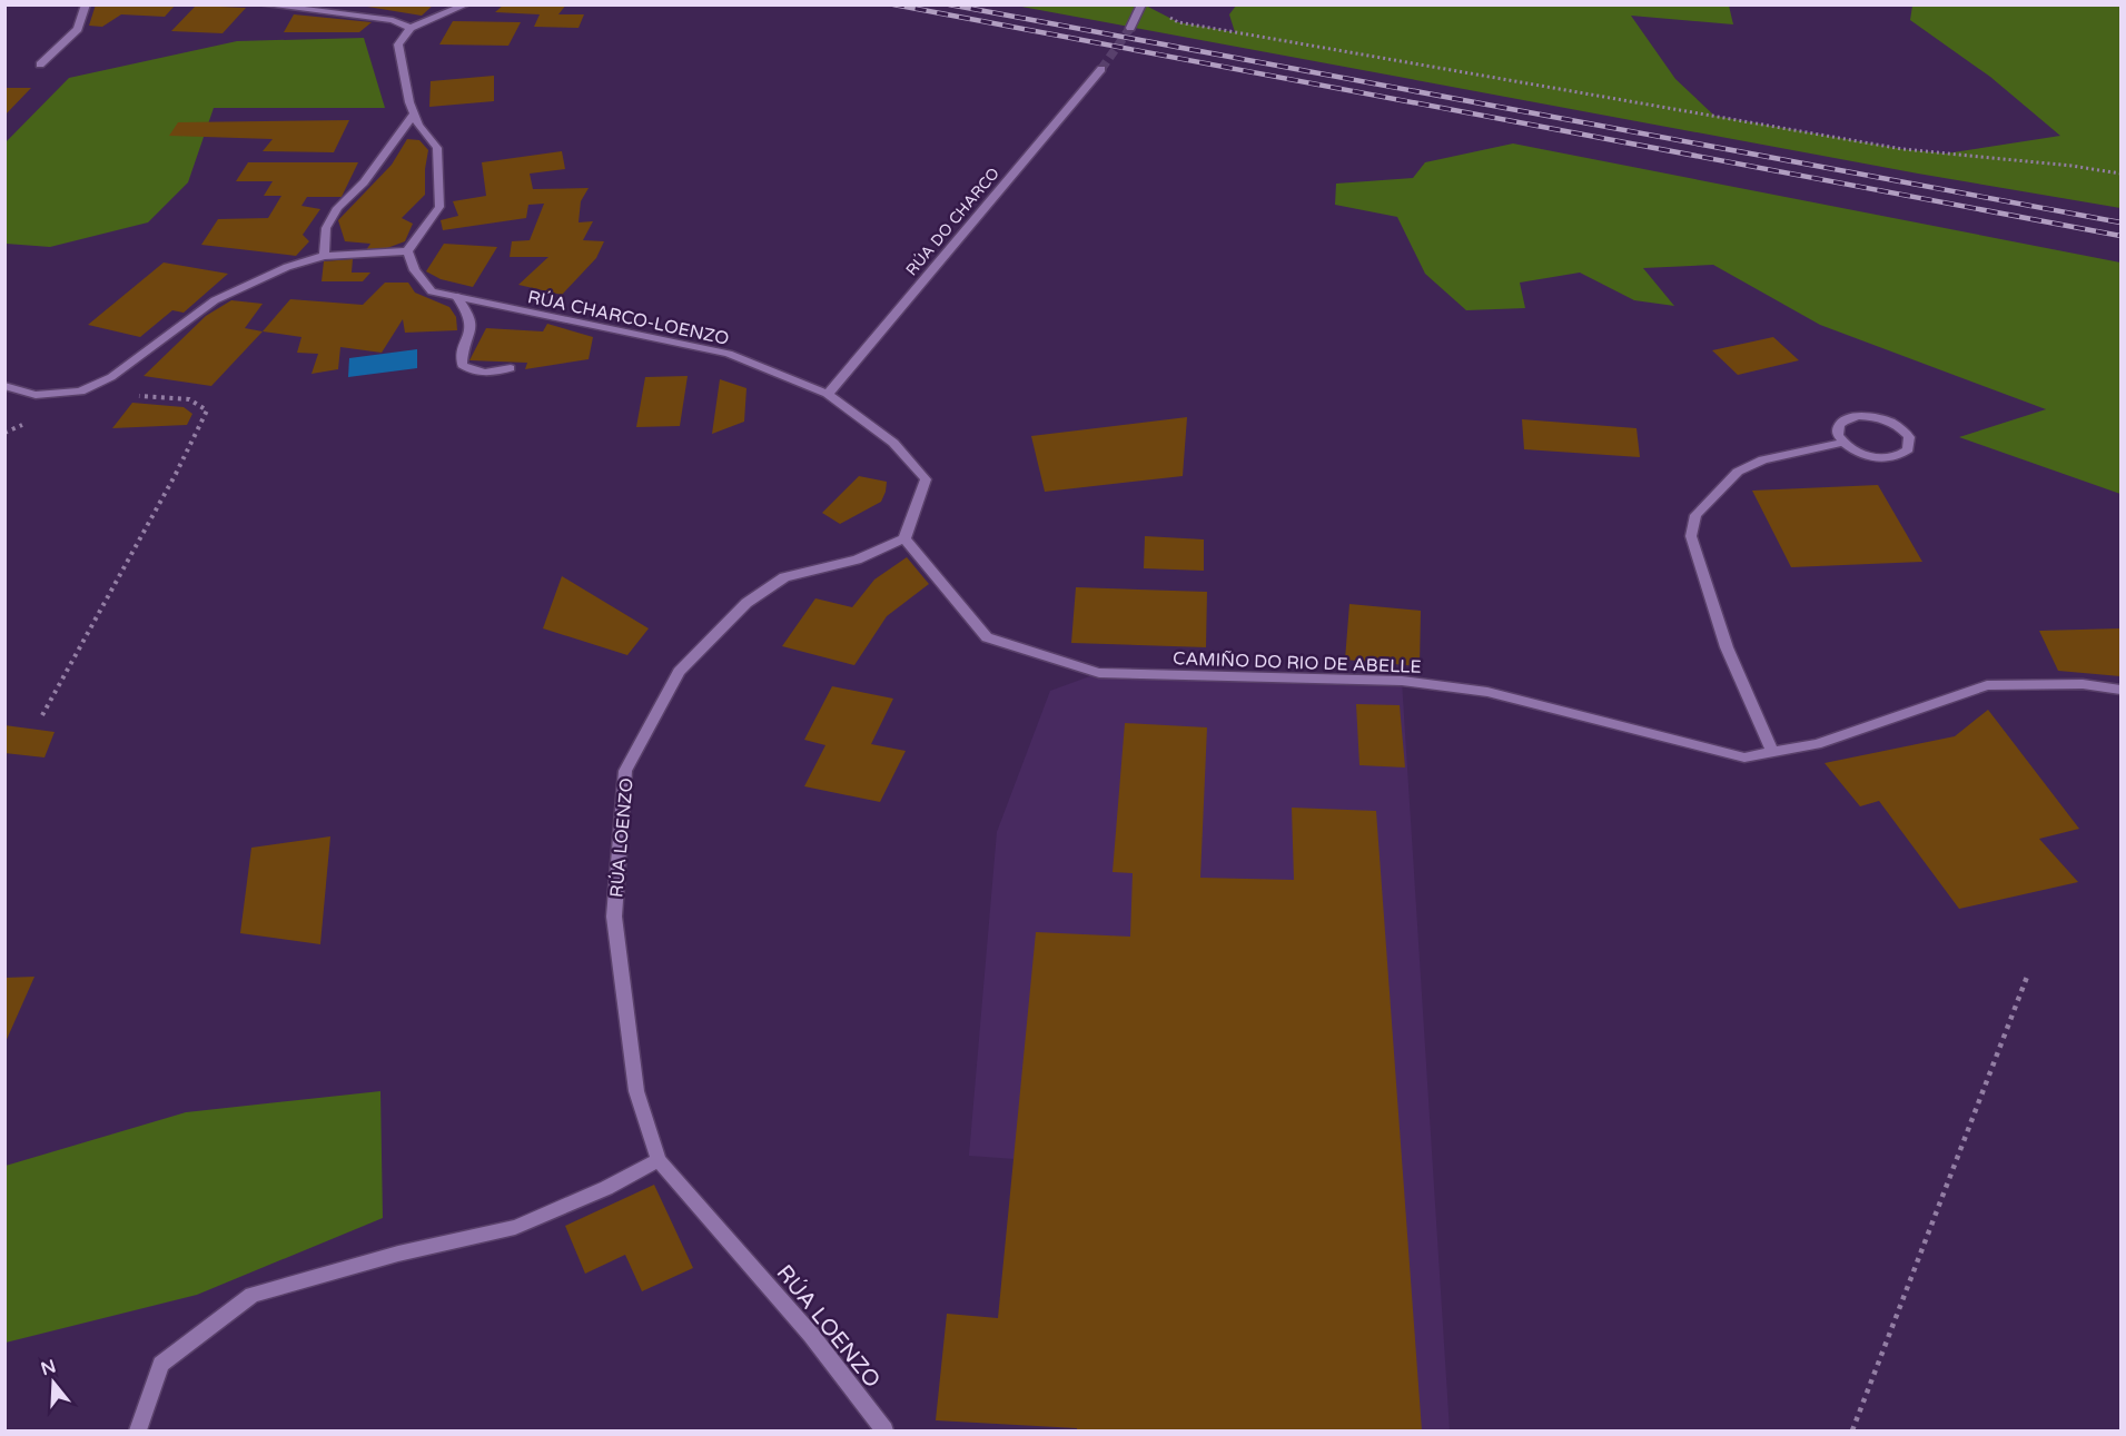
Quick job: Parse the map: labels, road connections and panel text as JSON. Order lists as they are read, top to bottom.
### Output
{
  "streets": {
    "street": [
      "RÚA DO CHARCO",
      "RÚA CHARCO-LOENZO",
      "CAMIÑO DO RIO DE ABELLE",
      "RÚA LOENZO"
    ]
  },
  "crossings": [
    ["RÚA DO CHARCO", "RÚA CHARCO-LOENZO"],
    ["RÚA CHARCO-LOENZO", "CAMIÑO DO RIO DE ABELLE"],
    ["RÚA CHARCO-LOENZO", "RÚA LOENZO"],
    ["CAMIÑO DO RIO DE ABELLE", "RÚA LOENZO"]
  ],
  "north": "top"
}
